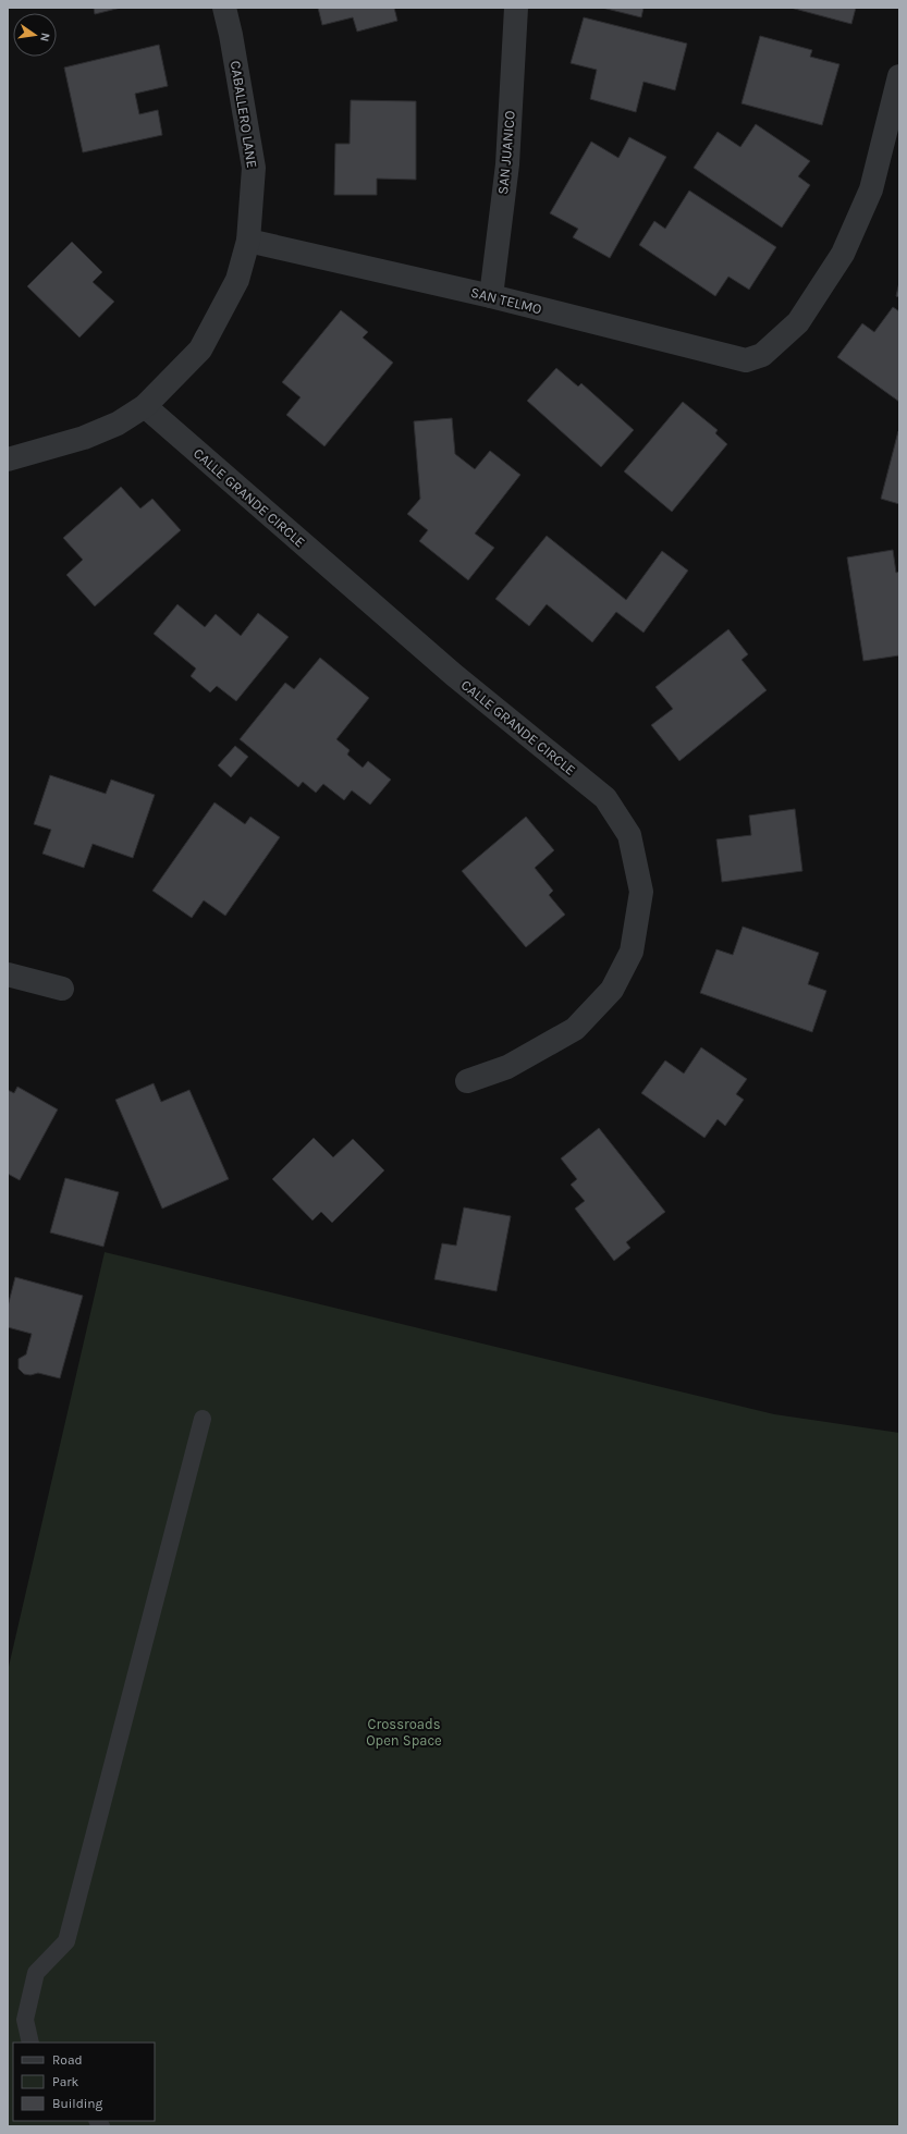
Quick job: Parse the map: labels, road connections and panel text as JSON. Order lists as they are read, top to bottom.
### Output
{
  "streets": {
    "street": [
      "CABALLERO LANE",
      "SAN JUANICO",
      "SAN TELMO",
      "CALLE GRANDE CIRCLE"
    ]
  },
  "crossings": [
    ["CABALLERO LANE", "SAN TELMO"],
    ["CABALLERO LANE", "CALLE GRANDE CIRCLE"],
    ["SAN JUANICO", "SAN TELMO"]
  ],
  "parks": ["Crossroads Open Space"],
  "legend": ["Road", "Park", "Building"],
  "north": "right"
}
